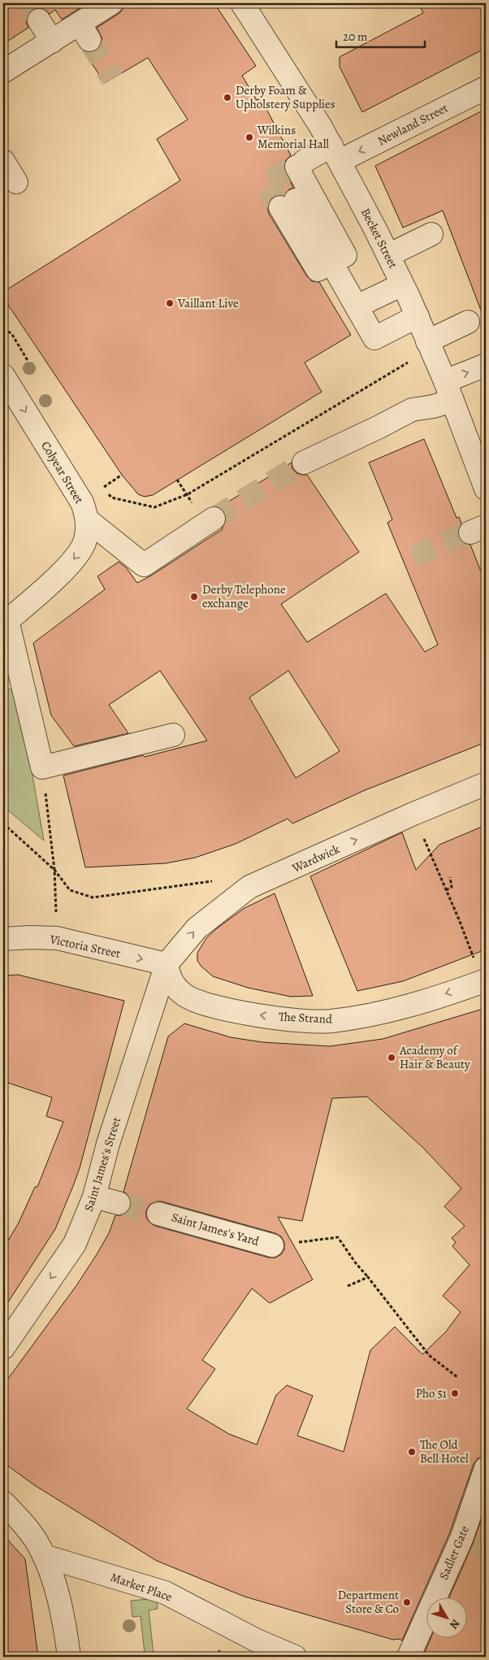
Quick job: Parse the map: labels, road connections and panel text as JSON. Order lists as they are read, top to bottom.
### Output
{
  "streets": {
    "street": [
      "Newland Street",
      "Becket Street",
      "Colyear Street",
      "Wardwick",
      "Victoria Street",
      "The Strand",
      "Saint James's Street",
      "Saint James's Yard",
      "Sadler Gate",
      "Market Place"
    ]
  },
  "crossings": [
    ["Newland Street", "Becket Street"],
    ["Wardwick", "Victoria Street"],
    ["Wardwick", "The Strand"],
    ["Wardwick", "Saint James's Street"],
    ["Victoria Street", "The Strand"],
    ["Victoria Street", "Saint James's Street"],
    ["The Strand", "Saint James's Street"]
  ],
  "one_way": [
    "Colyear Street",
    "Wardwick",
    "Victoria Street",
    "The Strand",
    "Saint James's Street"
  ],
  "places": [
    "Derby Foam & Upholstery Supplies",
    "Wilkins Memorial Hall",
    "Vaillant Live",
    "Derby Telephone exchange",
    "Academy of Hair & Beauty",
    "Pho 51",
    "The Old Bell Hotel",
    "Department Store & Co"
  ],
  "scale_bar": "20 m",
  "north": "bottom right"
}
